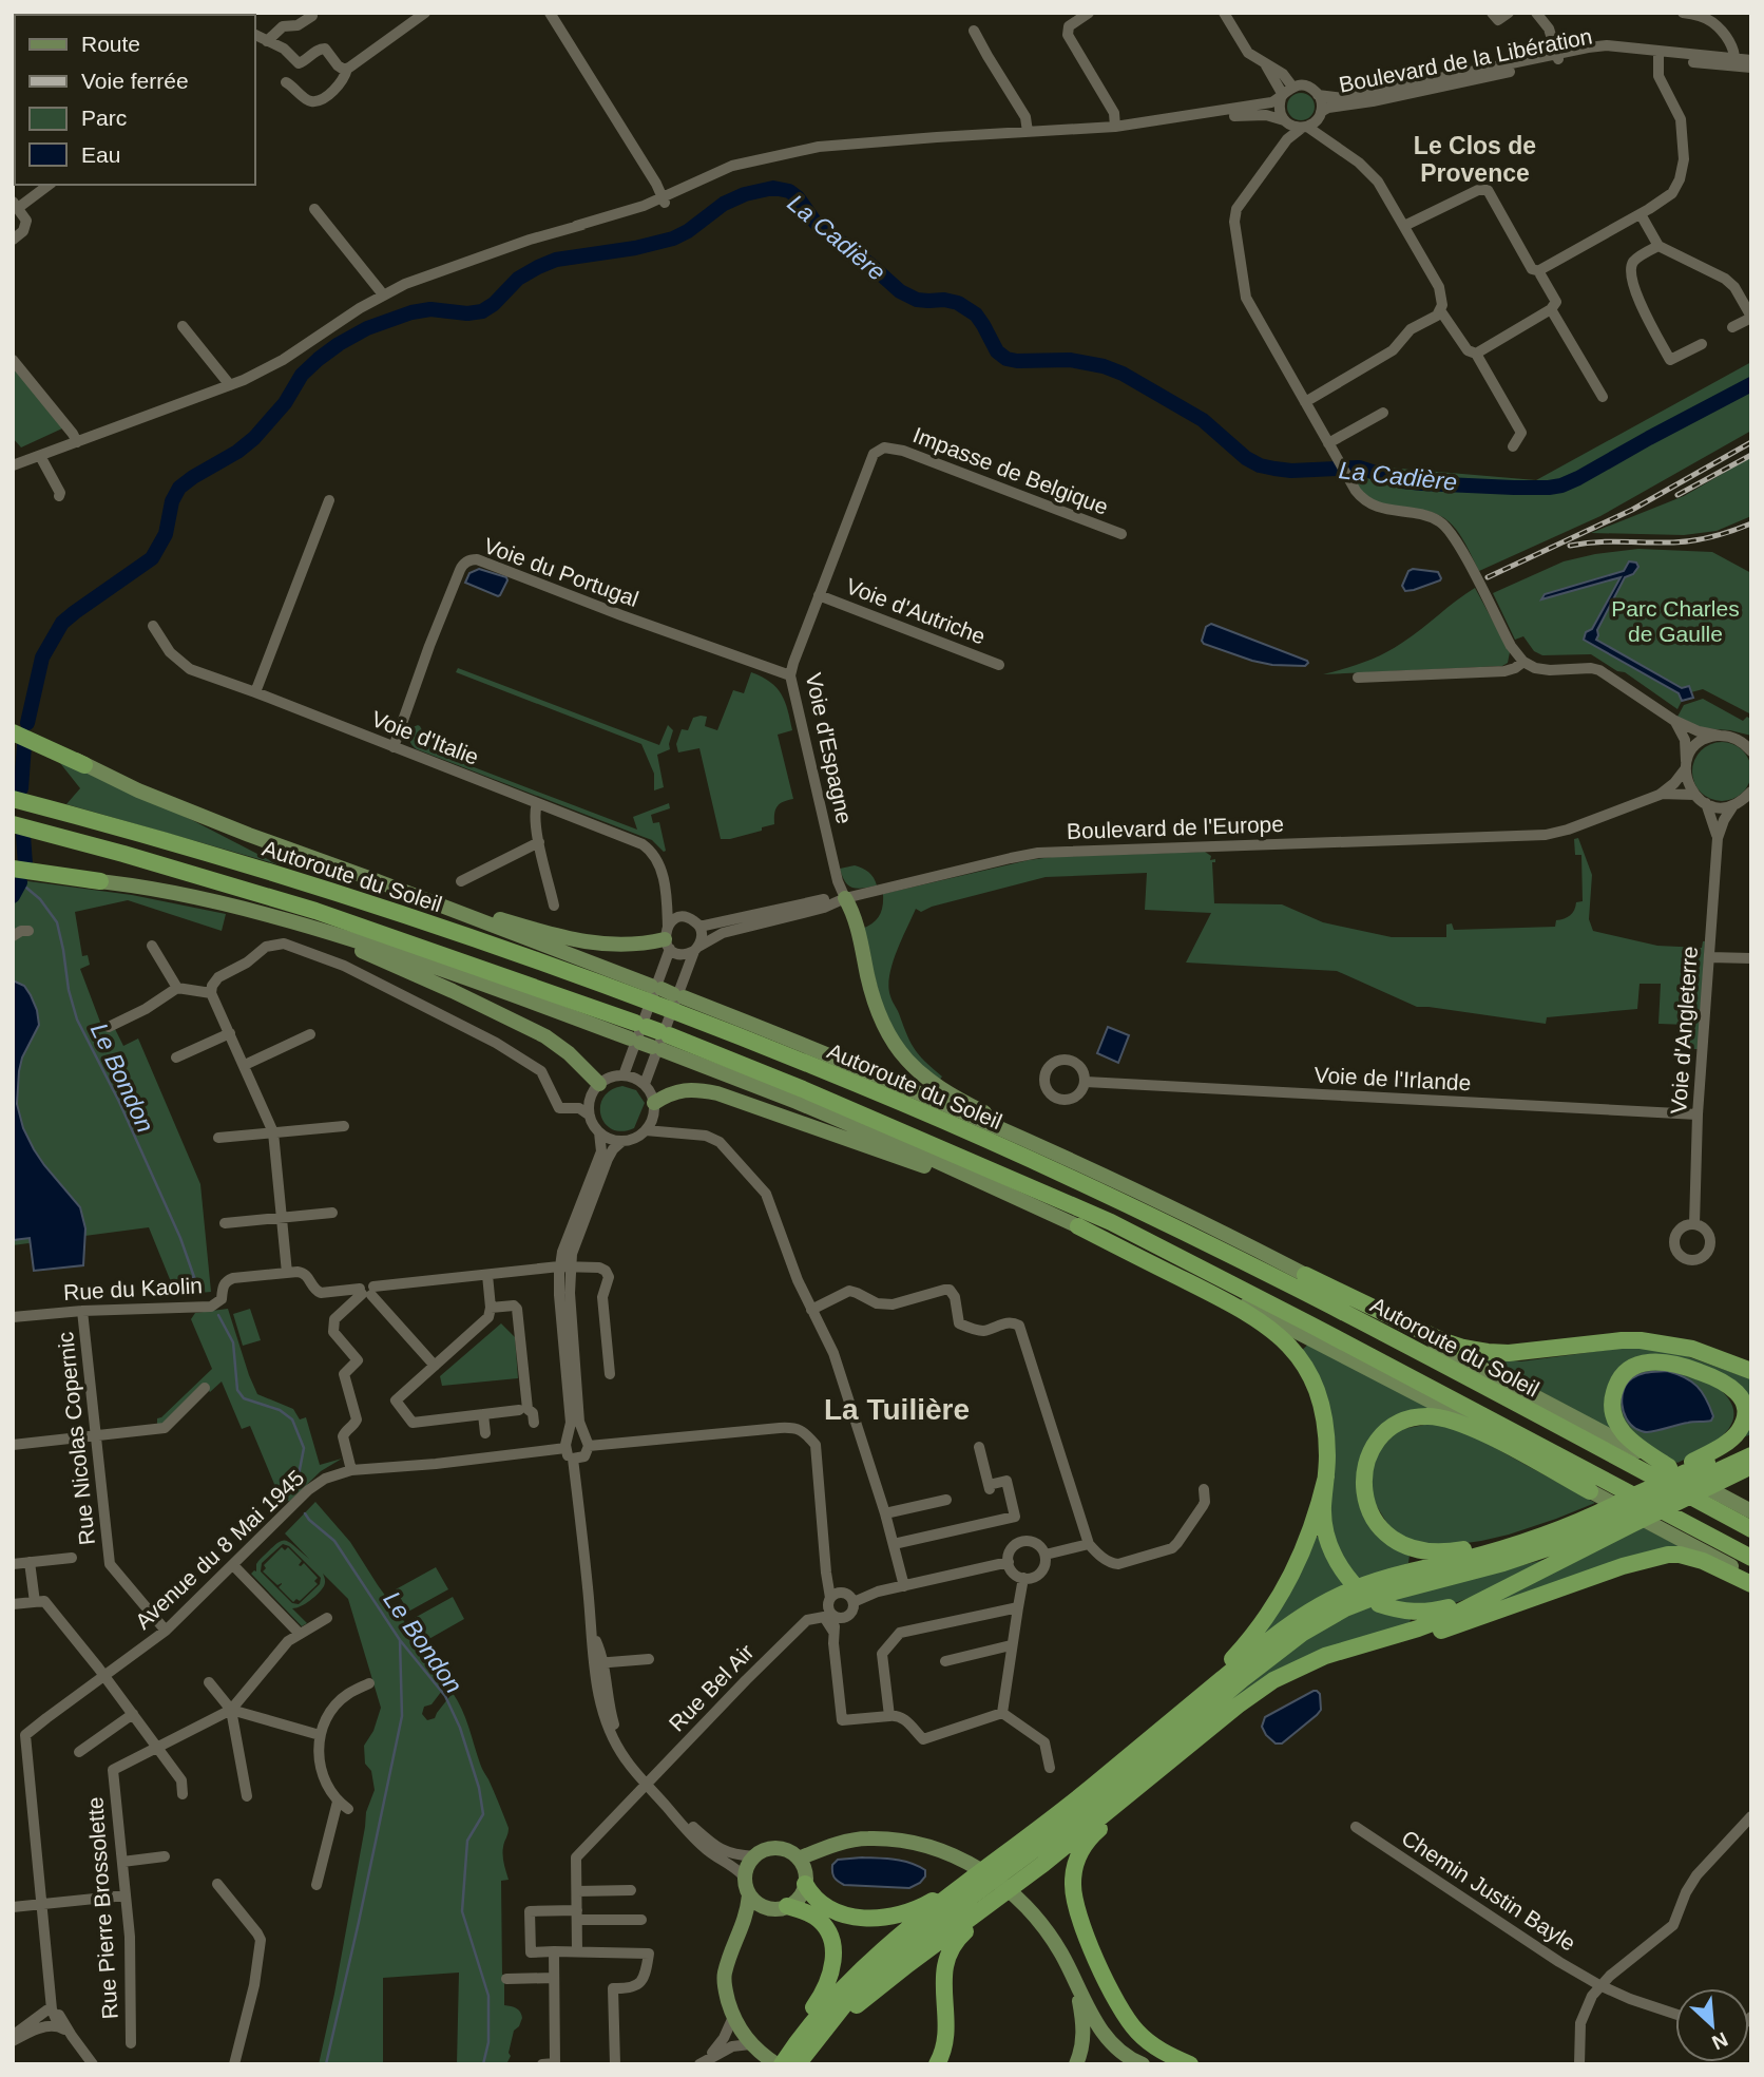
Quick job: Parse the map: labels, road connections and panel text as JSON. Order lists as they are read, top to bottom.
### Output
{
  "streets": {
    "highway": ["Autoroute du Soleil"],
    "street": [
      "Boulevard de la Libération",
      "Impasse de Belgique",
      "Voie du Portugal",
      "Voie d'Autriche",
      "Voie d'Italie",
      "Voie d'Espagne",
      "Boulevard de l'Europe",
      "Voie d'Angleterre",
      "Voie de l'Irlande",
      "Rue du Kaolin",
      "Rue Nicolas Copernic",
      "Avenue du 8 Mai 1945",
      "Rue Bel Air",
      "Chemin Justin Bayle",
      "Rue Pierre Brossolette"
    ]
  },
  "crossings": [
    ["Impasse de Belgique", "Voie d'Espagne"],
    ["Voie du Portugal", "Voie d'Italie"],
    ["Voie du Portugal", "Voie d'Espagne"],
    ["Voie d'Autriche", "Voie d'Espagne"],
    ["Voie d'Italie", "Boulevard de l'Europe"],
    ["Voie d'Espagne", "Boulevard de l'Europe"],
    ["Voie d'Angleterre", "Voie de l'Irlande"],
    ["Rue du Kaolin", "Rue Nicolas Copernic"],
    ["Rue Nicolas Copernic", "Avenue du 8 Mai 1945"]
  ],
  "districts": ["Le Clos de Provence", "La Tuilière"],
  "water": ["La Cadière", "Le Bondon"],
  "parks": ["Parc Charles de Gaulle"],
  "legend": [
    "Route",
    "Voie ferrée",
    "Parc",
    "Eau"
  ],
  "north": "bottom right"
}
